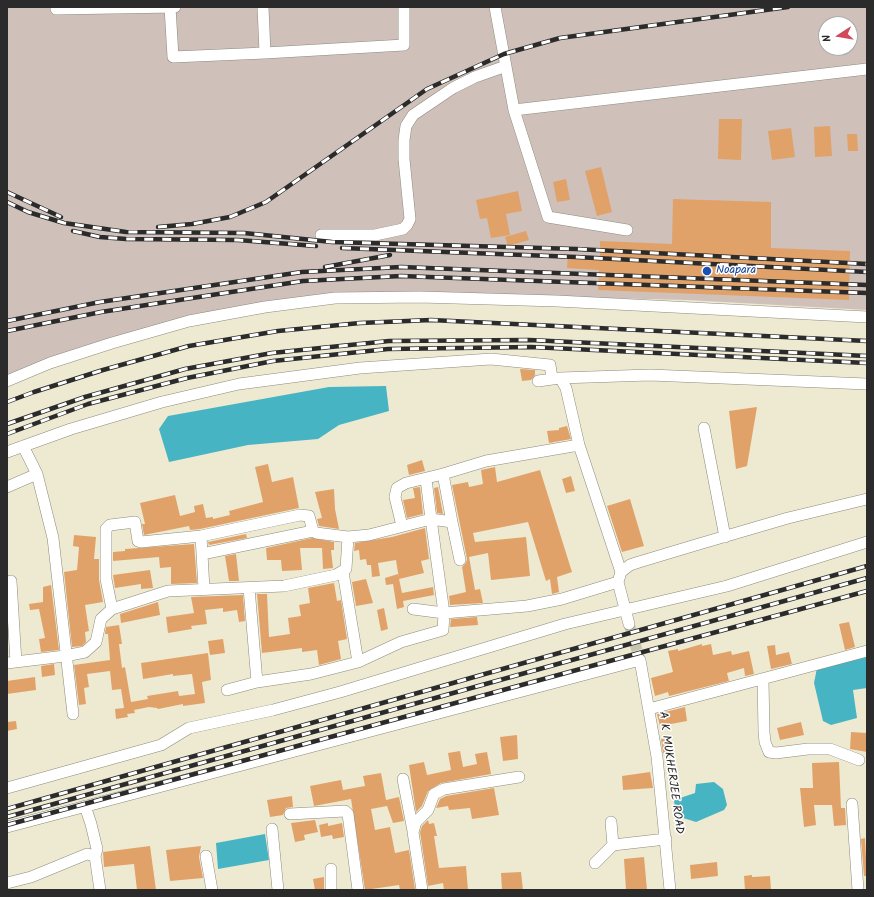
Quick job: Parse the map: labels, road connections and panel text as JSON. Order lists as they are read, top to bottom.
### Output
{
  "streets": {
    "street": ["A K MUKHERJEE ROAD"]
  },
  "places": ["Noapara"],
  "north": "left"
}
